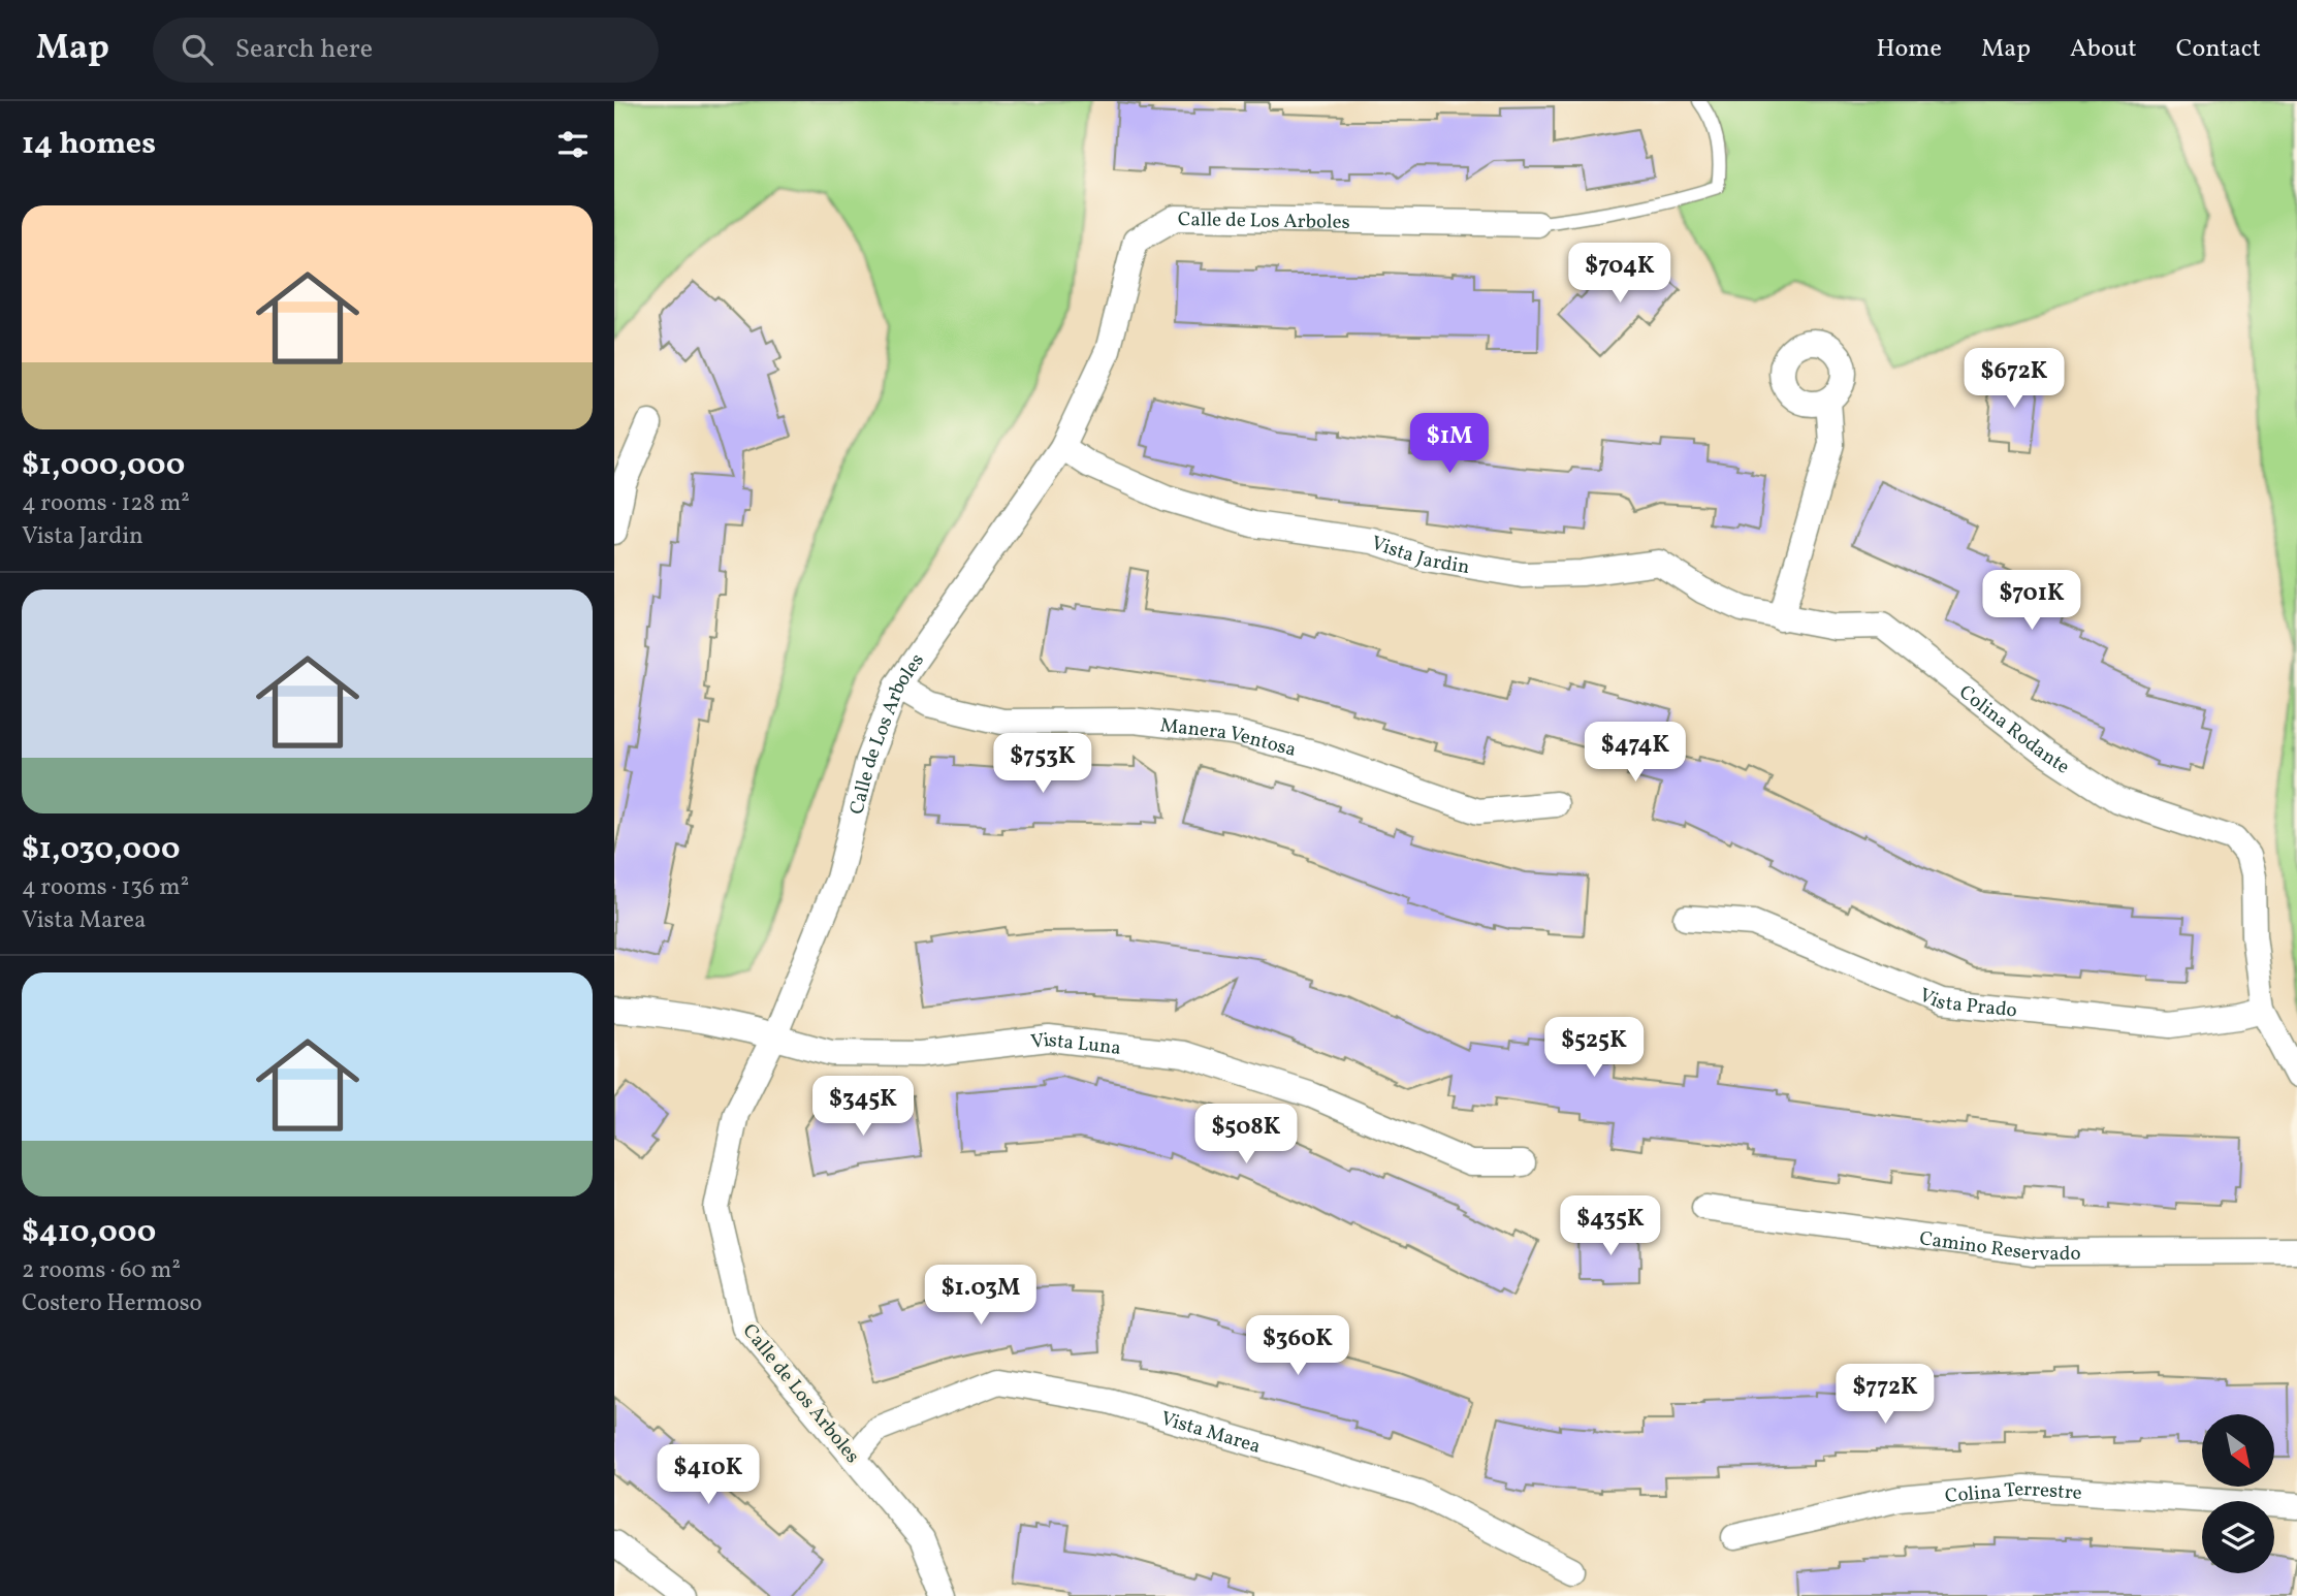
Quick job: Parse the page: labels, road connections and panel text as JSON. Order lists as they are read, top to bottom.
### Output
{
  "streets": {
    "street": [
      "Calle de Los Arboles",
      "Vista Jardin",
      "Colina Rodante",
      "Manera Ventosa",
      "Vista Prado",
      "Vista Luna",
      "Camino Reservado",
      "Vista Marea",
      "Colina Terrestre"
    ]
  },
  "crossings": [
    ["Calle de Los Arboles", "Vista Jardin"],
    ["Calle de Los Arboles", "Manera Ventosa"],
    ["Calle de Los Arboles", "Vista Luna"],
    ["Calle de Los Arboles", "Vista Marea"],
    ["Vista Jardin", "Colina Rodante"],
    ["Colina Rodante", "Vista Prado"]
  ],
  "north": "bottom right",
  "page": {
    "header": "Map",
    "search": "Search here",
    "nav": [
      "Home",
      "Map",
      "About",
      "Contact"
    ],
    "heading": "14 homes",
    "list": [
      {
        "name": "$1,000,000",
        "note": "4 rooms · 128 m² · Vista Jardin"
      },
      {
        "name": "$1,030,000",
        "note": "4 rooms · 136 m² · Vista Marea"
      },
      {
        "name": "$410,000",
        "note": "2 rooms · 60 m² · Costero Hermoso"
      }
    ],
    "price": [
      "$704K",
      "$672K",
      "$1M",
      "$701K",
      "$474K",
      "$753K",
      "$525K",
      "$345K",
      "$508K",
      "$435K",
      "$1.03M",
      "$360K",
      "$772K",
      "$410K"
    ]
  }
}
